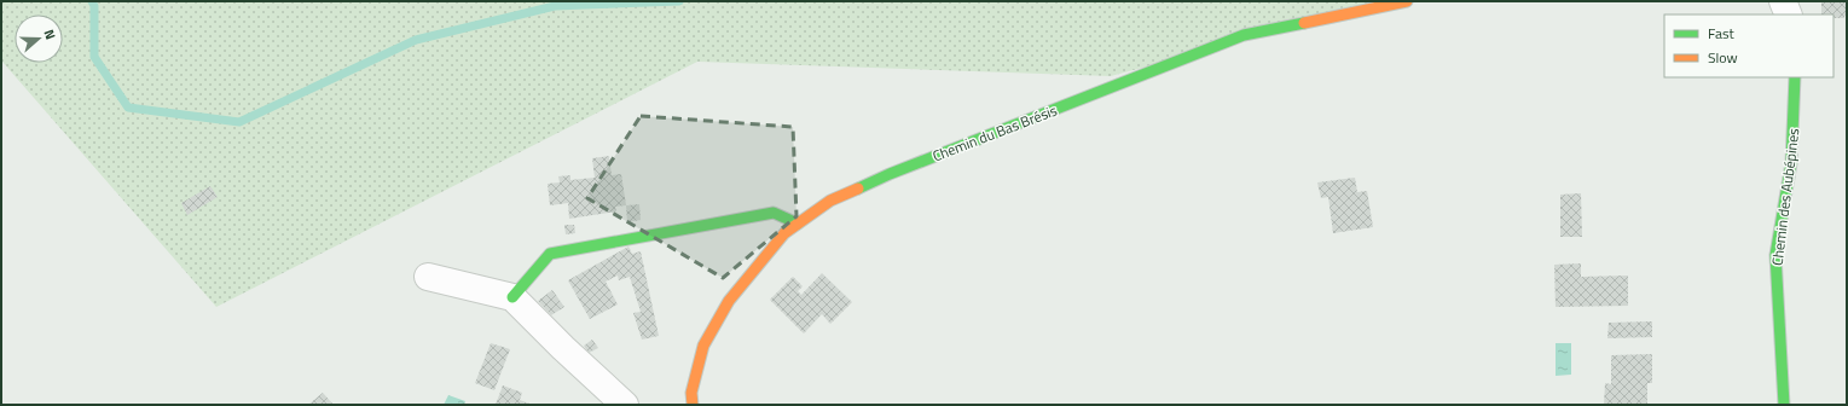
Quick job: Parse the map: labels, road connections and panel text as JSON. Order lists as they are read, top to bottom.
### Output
{
  "streets": {
    "street": ["Chemin du Bas Brésis", "Chemin des Aubépines"]
  },
  "legend": ["Fast", "Slow"],
  "north": "right"
}
